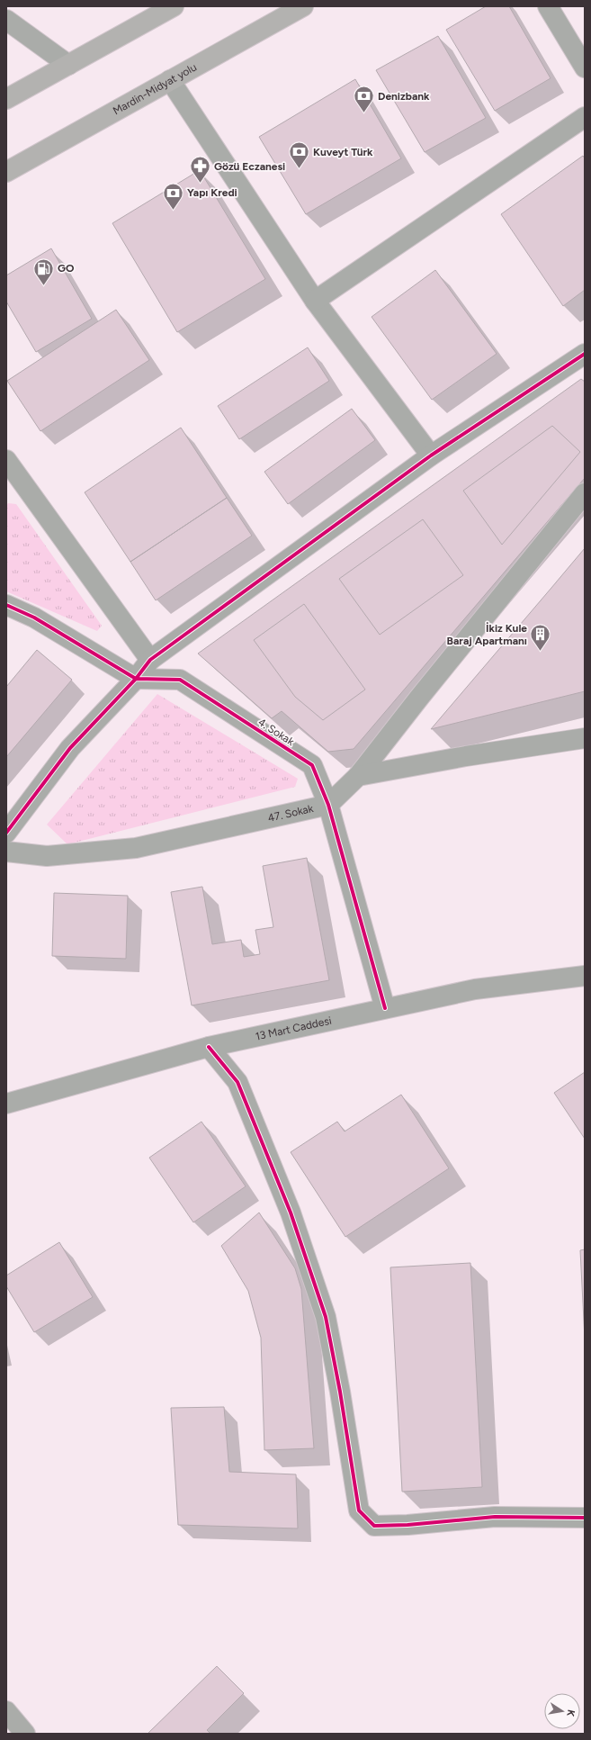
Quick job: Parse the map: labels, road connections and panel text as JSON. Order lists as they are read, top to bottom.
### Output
{
  "streets": {
    "highway": ["Mardin-Midyat yolu"],
    "street": ["4. Sokak", "47. Sokak", "13 Mart Caddesi"]
  },
  "crossings": [
    ["4. Sokak", "47. Sokak"],
    ["4. Sokak", "13 Mart Caddesi"]
  ],
  "places": {
    "bank": ["Denizbank", "Kuveyt Türk", "Yapı Kredi"],
    "pharmacy": ["Gözü Eczanesi"],
    "fuel station": ["GO"],
    "building": ["İkiz Kule Baraj Apartmanı"]
  },
  "north": "right"
}
